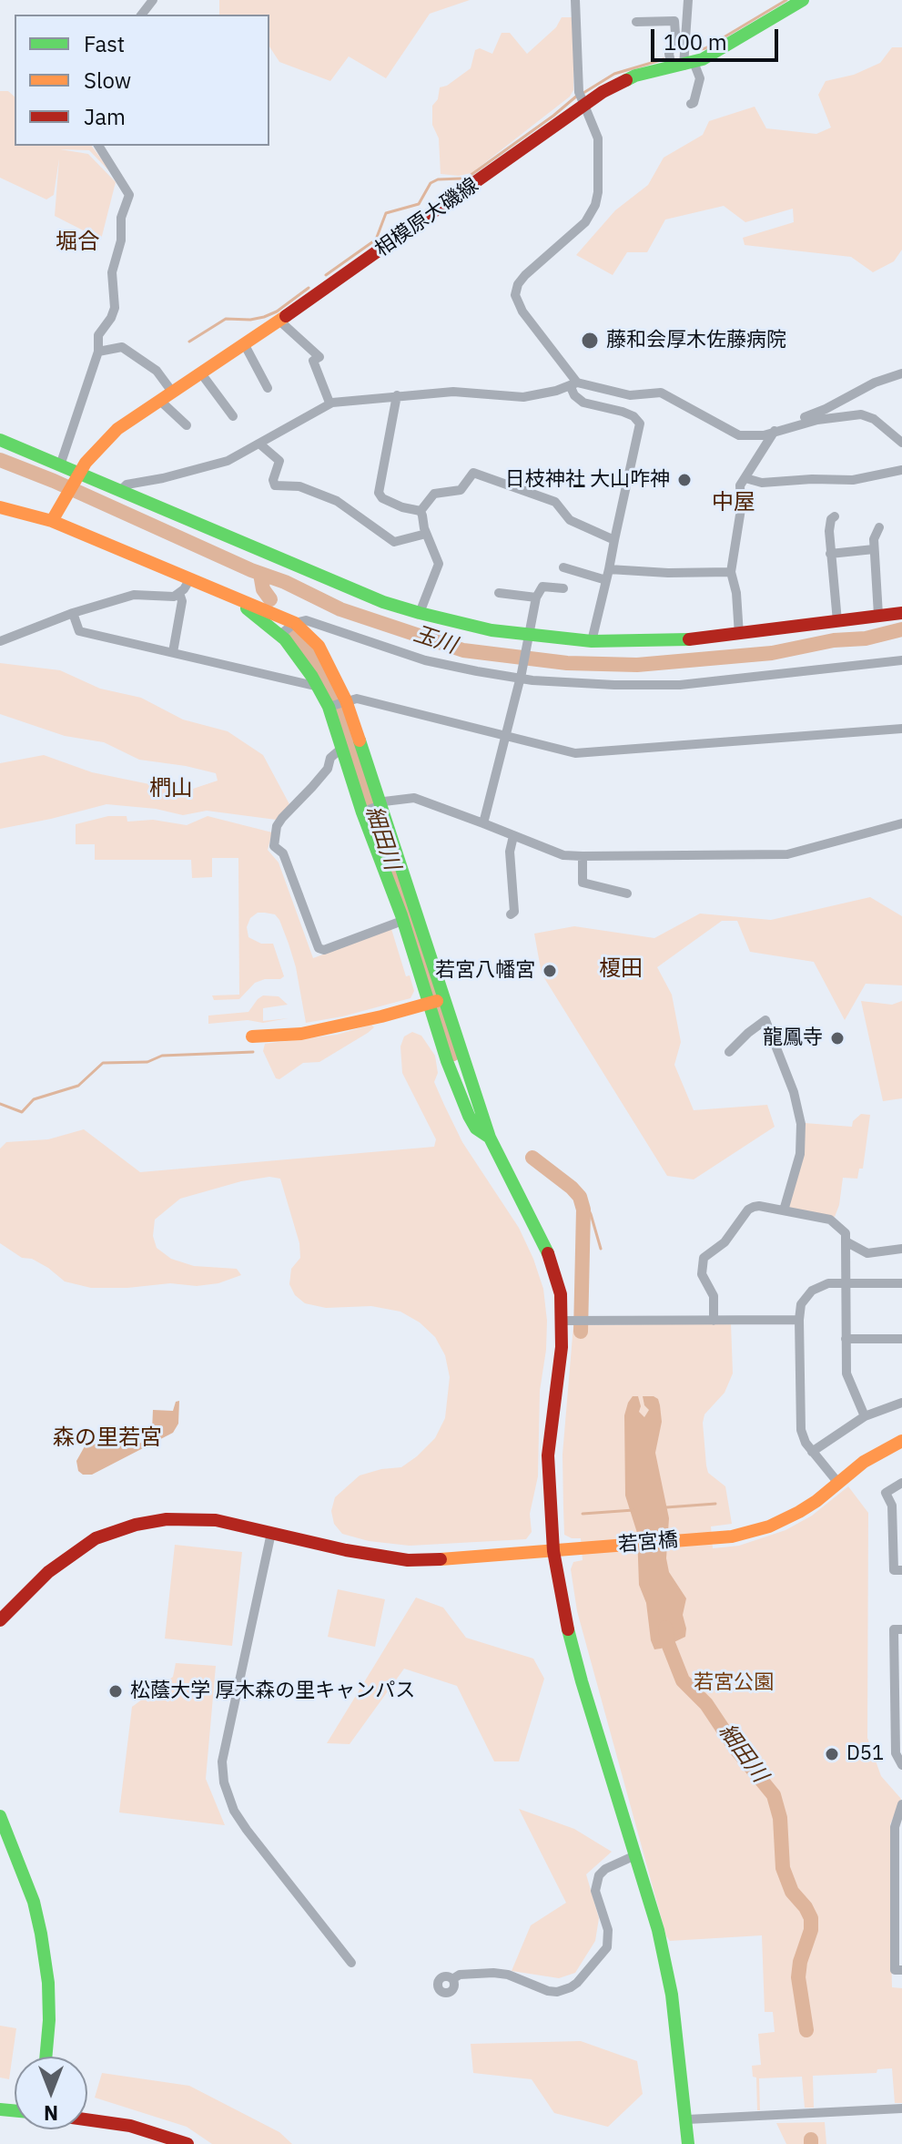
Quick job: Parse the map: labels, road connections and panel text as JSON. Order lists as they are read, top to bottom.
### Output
{
  "streets": {
    "street": ["相模原大磯線", "若宮橋"]
  },
  "districts": [
    "堀合",
    "中屋",
    "椚山",
    "榎田",
    "森の里若宮"
  ],
  "water": ["玉川", "細田川"],
  "parks": ["若宮公園"],
  "places": [
    "藤和会厚木佐藤病院",
    "日枝神社 大山咋神",
    "若宮八幡宮",
    "龍鳳寺",
    "松蔭大学 厚木森の里キャンパス",
    "D51"
  ],
  "legend": ["Fast", "Slow", "Jam"],
  "scale_bar": "100 m",
  "north": "bottom"
}
